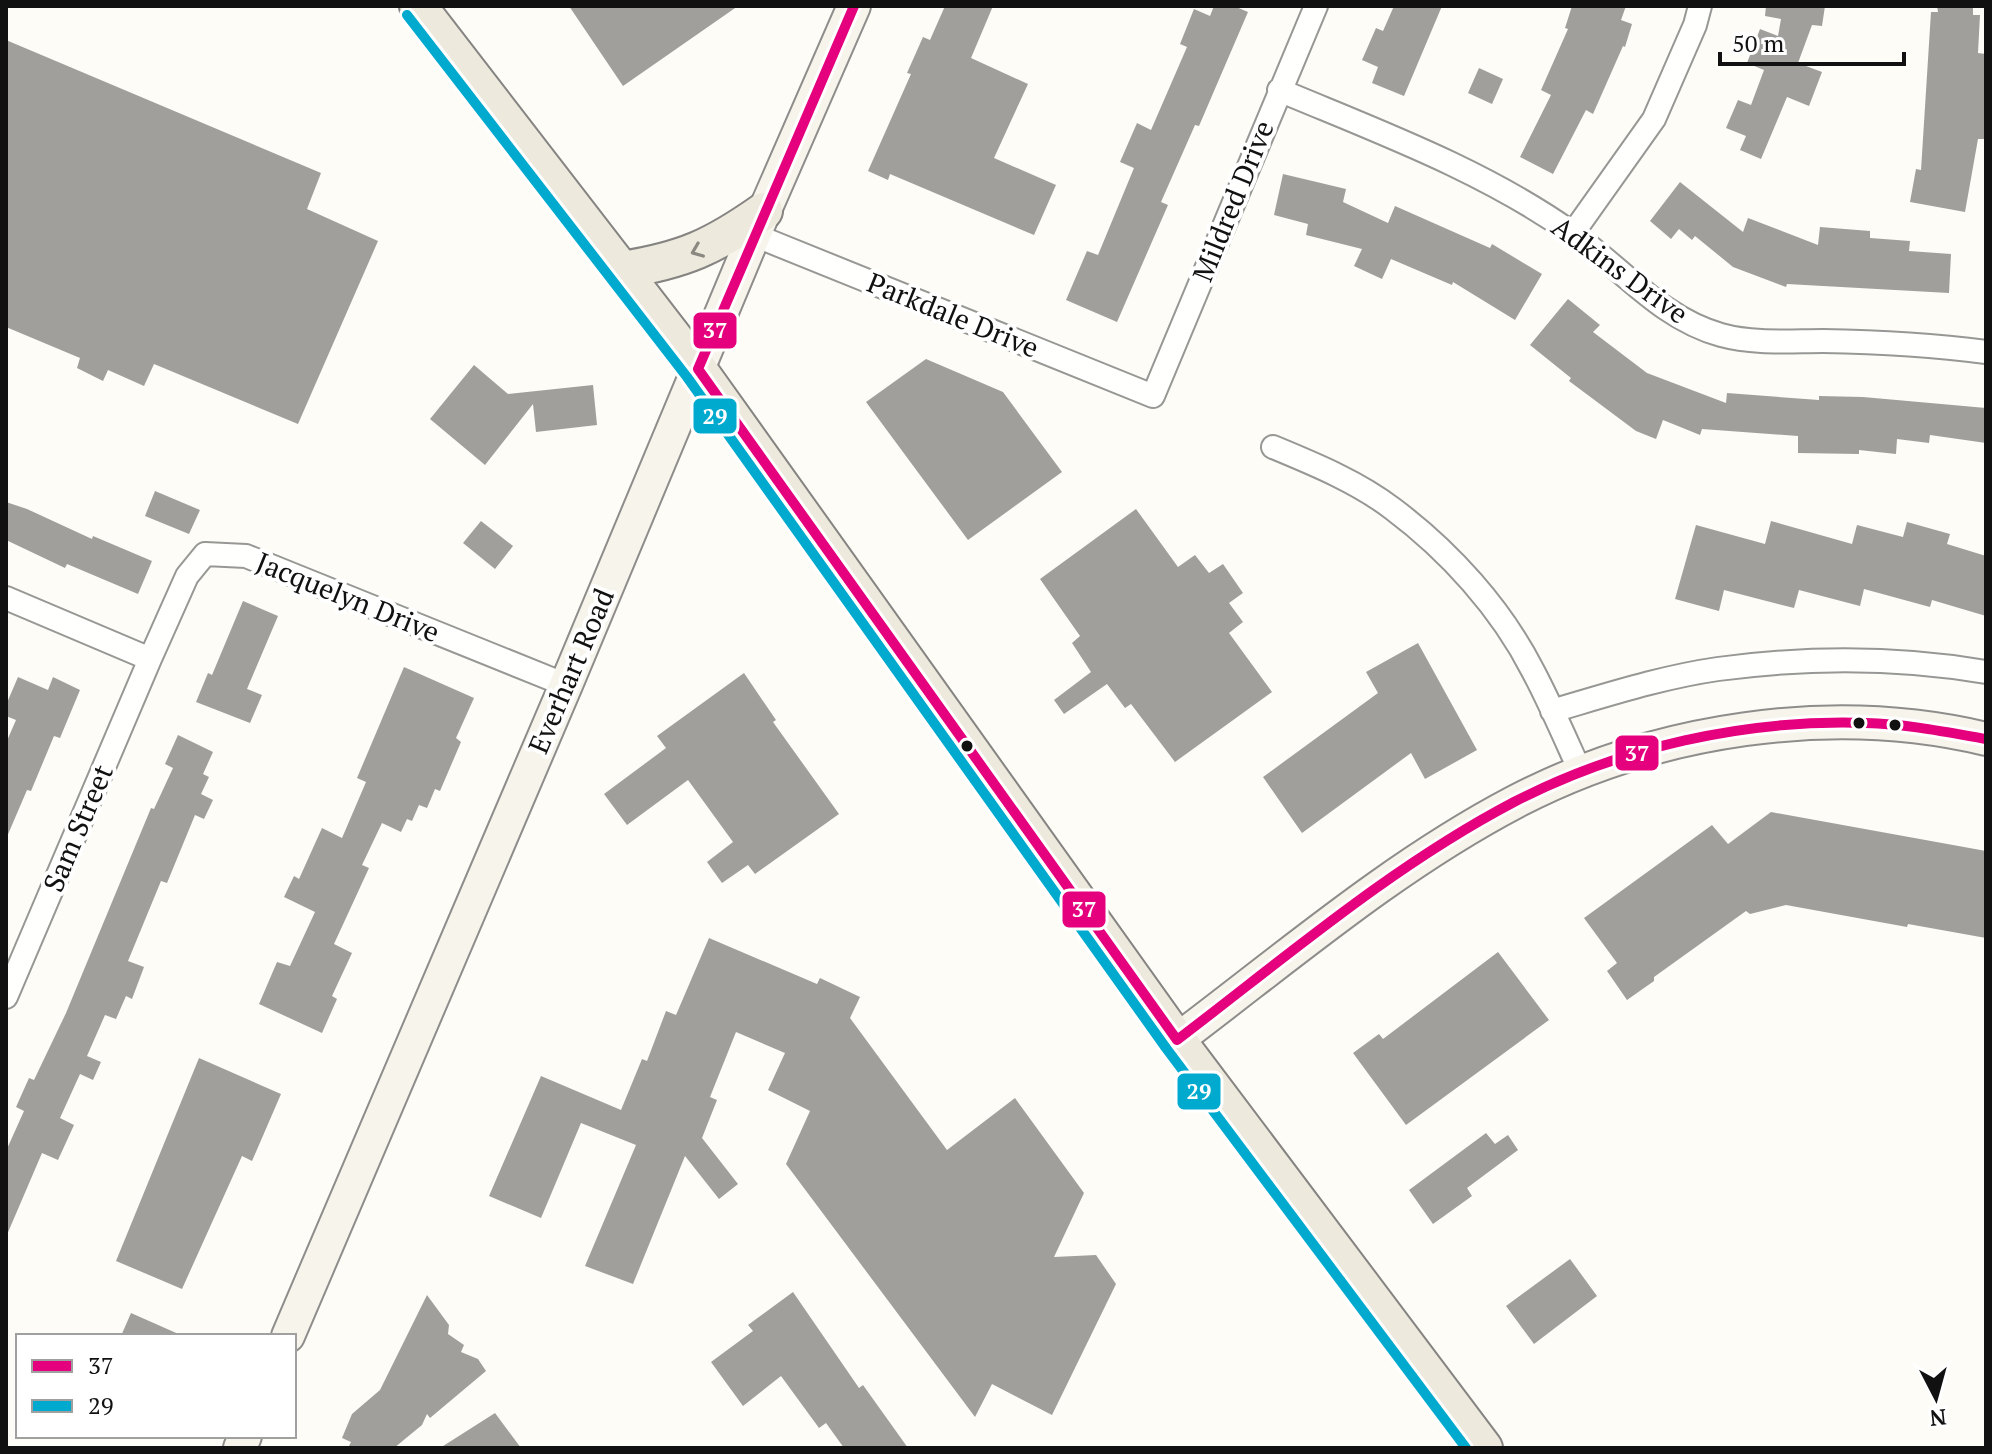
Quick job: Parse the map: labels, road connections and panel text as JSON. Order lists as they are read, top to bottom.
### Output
{
  "streets": {
    "main road": ["Everhart Road"],
    "street": [
      "Mildred Drive",
      "Adkins Drive",
      "Parkdale Drive",
      "Jacquelyn Drive",
      "Sam Street"
    ]
  },
  "crossings": [
    ["Mildred Drive", "Adkins Drive"],
    ["Mildred Drive", "Parkdale Drive"],
    ["Parkdale Drive", "Everhart Road"],
    ["Jacquelyn Drive", "Everhart Road"],
    ["Jacquelyn Drive", "Sam Street"]
  ],
  "lines": ["transit line 37", "transit line 29"],
  "legend": ["37", "29"],
  "scale_bar": "50 m",
  "north": "bottom"
}
